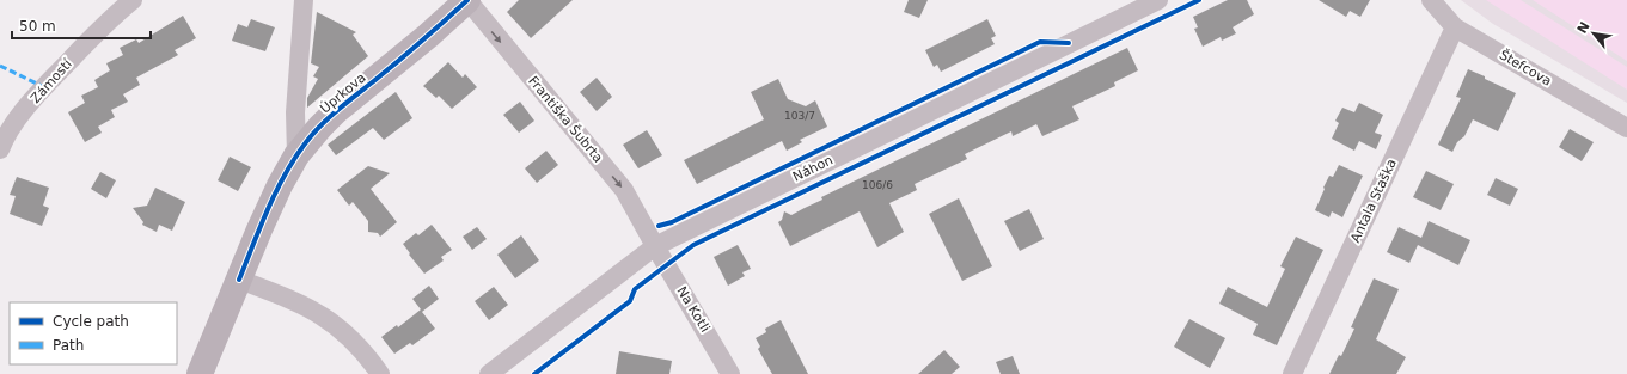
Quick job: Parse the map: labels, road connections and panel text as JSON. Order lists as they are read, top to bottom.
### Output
{
  "streets": {
    "street": [
      "Štefcova",
      "Zámostí",
      "Úprkova",
      "Františka Šubrta",
      "Náhon",
      "Antala Staška",
      "Na Kotli"
    ]
  },
  "crossings": [
    ["Štefcova", "Antala Staška"],
    ["Úprkova", "Františka Šubrta"],
    ["Františka Šubrta", "Náhon"],
    ["Františka Šubrta", "Na Kotli"],
    ["Náhon", "Na Kotli"]
  ],
  "one_way": ["Františka Šubrta"],
  "house_numbers": ["103/7", "106/6"],
  "legend": ["Cycle path", "Path"],
  "scale_bar": "50 m",
  "north": "top left"
}
